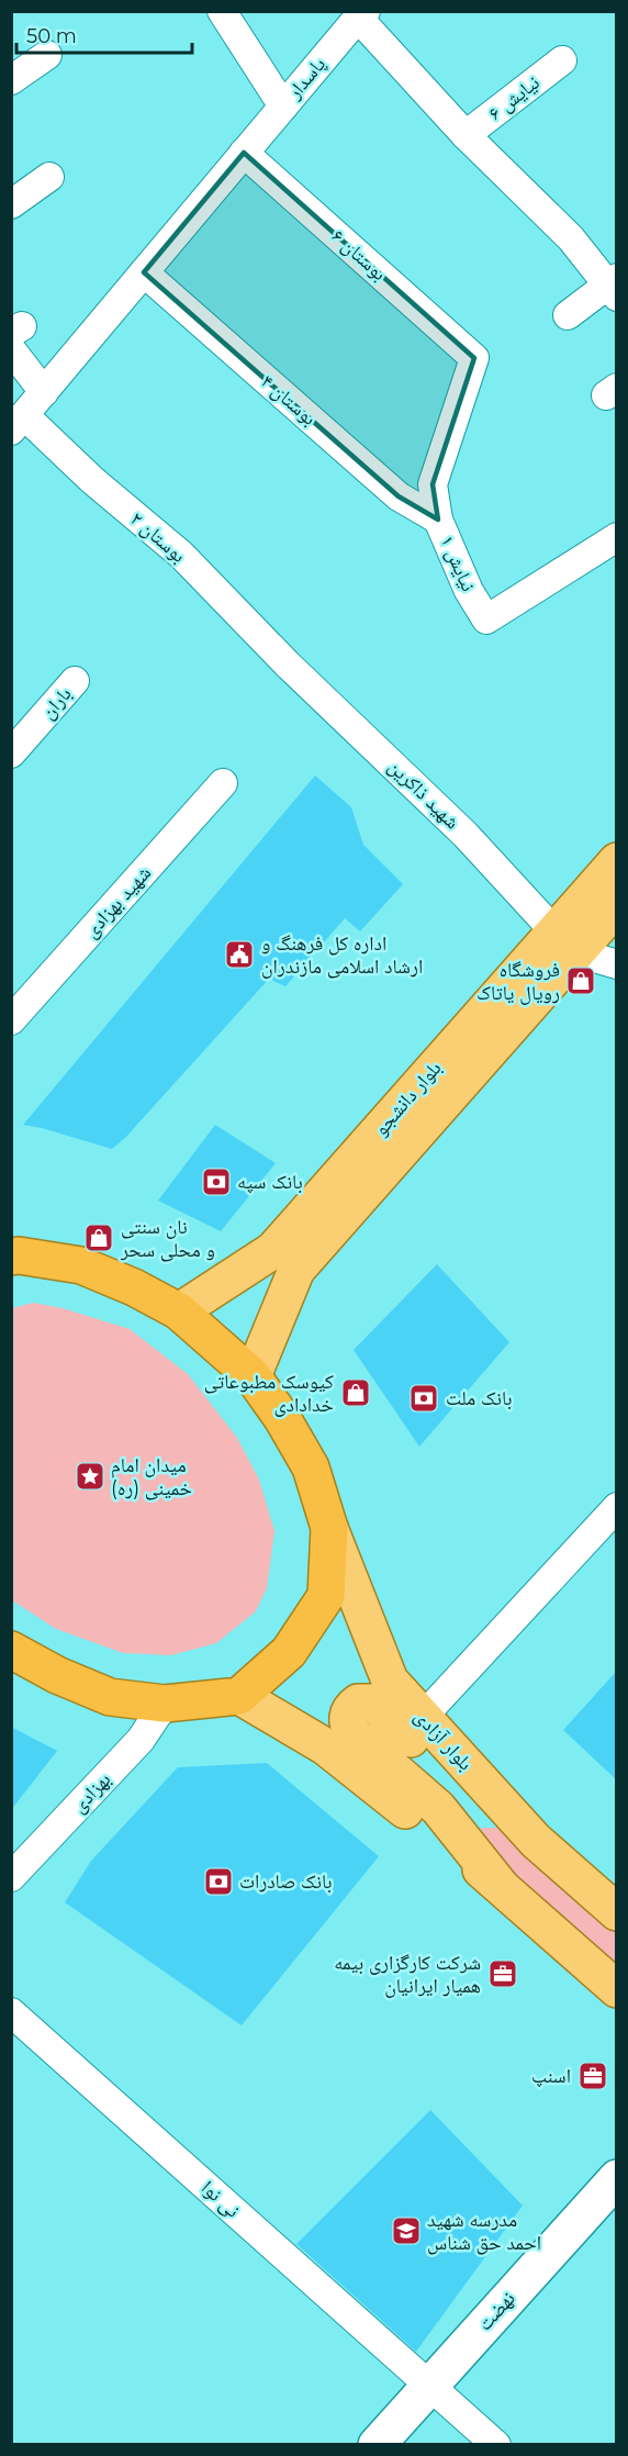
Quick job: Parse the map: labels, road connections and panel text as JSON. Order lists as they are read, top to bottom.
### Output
{
  "streets": {
    "main road": ["بلوار دانشجو", "بلوار آزادی", "نهضت"],
    "street": [
      "پاسدار",
      "نیایش ۶",
      "بوستان ۶",
      "بوستان ۴",
      "بوستان ۲",
      "نیایش ۱",
      "باران",
      "شهید ذاکرین",
      "شهید بهزادی",
      "بهزادی",
      "نی نوا"
    ]
  },
  "crossings": [
    ["پاسدار", "نیایش ۶"],
    ["پاسدار", "بوستان ۶"],
    ["پاسدار", "بوستان ۴"],
    ["پاسدار", "بوستان ۲"],
    ["بوستان ۶", "نیایش ۱"],
    ["بوستان ۴", "نیایش ۱"],
    ["بوستان ۲", "شهید ذاکرین"],
    ["شهید ذاکرین", "بلوار دانشجو"],
    ["نی نوا", "نهضت"]
  ],
  "places": {
    "public building": ["اداره کل فرهنگ و ارشاد اسلامی مازندران"],
    "shop": ["فروشگاه رویال یاتاک", "نان سنتی و محلی سحر", "کیوسک مطبوعاتی خدادادی"],
    "bank": ["بانک سپه", "بانک ملت", "بانک صادرات"],
    "place": ["میدان امام خمینی (ره)"],
    "office": ["شرکت کارگزاری بیمه همیار ایرانیان", "اسنپ"],
    "school or university": ["مدرسه شهید احمد حق شناس"]
  },
  "scale_bar": "50 m"
}
